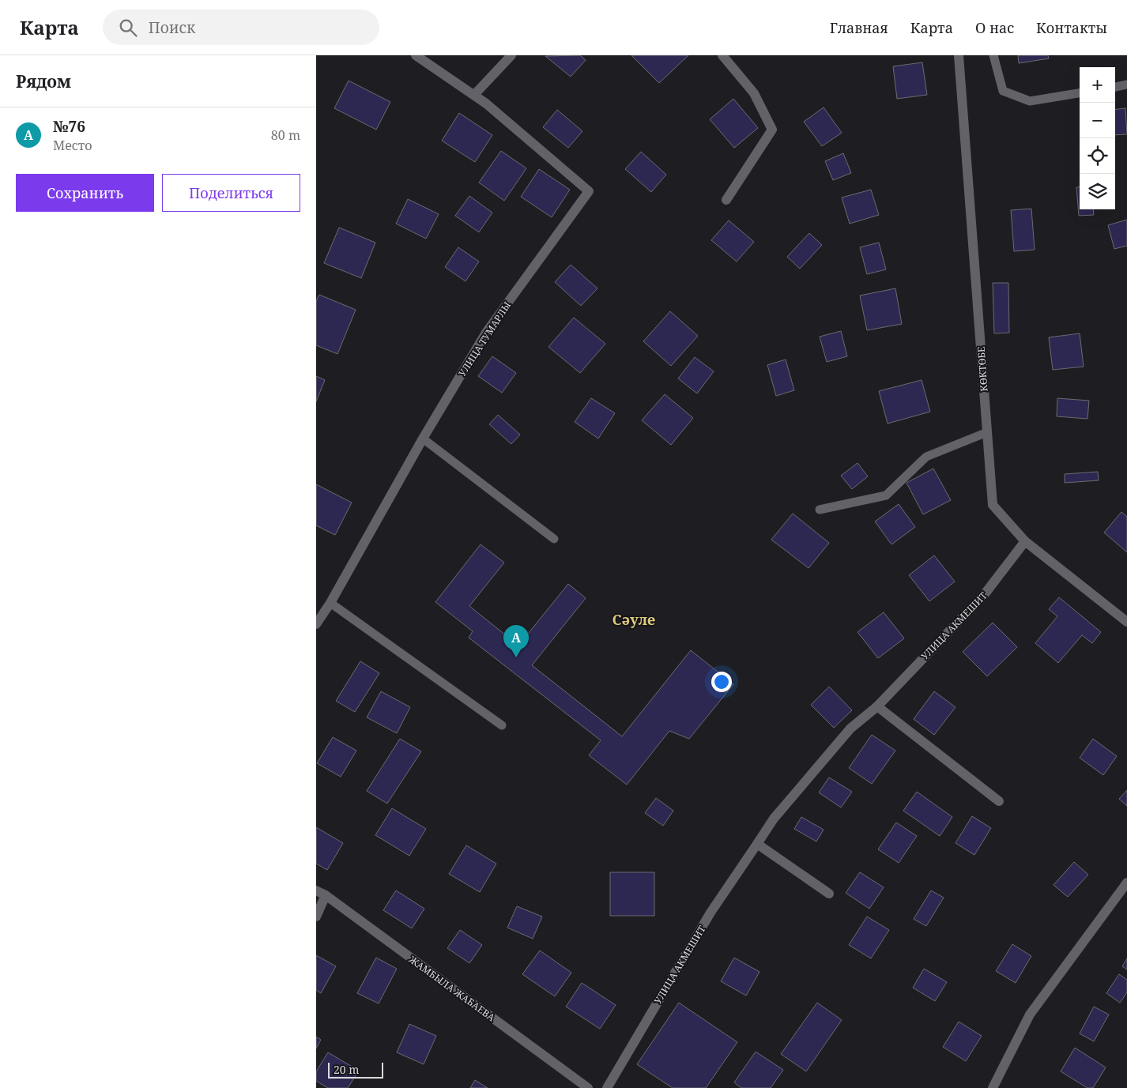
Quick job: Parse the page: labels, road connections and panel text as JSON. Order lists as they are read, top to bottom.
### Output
{
  "streets": {
    "street": [
      "УЛИЦА ТУМАРЛЫ",
      "КӨКТӨБЕ",
      "УЛИЦА АКМЕШИТ",
      "ЖАМБЫЛА ЖАБАЕВА"
    ]
  },
  "crossings": [
    ["КӨКТӨБЕ", "УЛИЦА АКМЕШИТ"]
  ],
  "districts": ["Сәуле"],
  "scale_bar": "20 m",
  "page": {
    "header": "Карта",
    "search": "Поиск",
    "nav": [
      "Главная",
      "Карта",
      "О нас",
      "Контакты"
    ],
    "heading": "Рядом",
    "map_buttons": ["+", "−"],
    "list": [
      {
        "mark": "A",
        "name": "№76",
        "note": "Место",
        "value": "80 m"
      }
    ],
    "buttons": ["Сохранить", "Поделиться"],
    "pins": "A",
    "scale": "20 m"
  }
}
